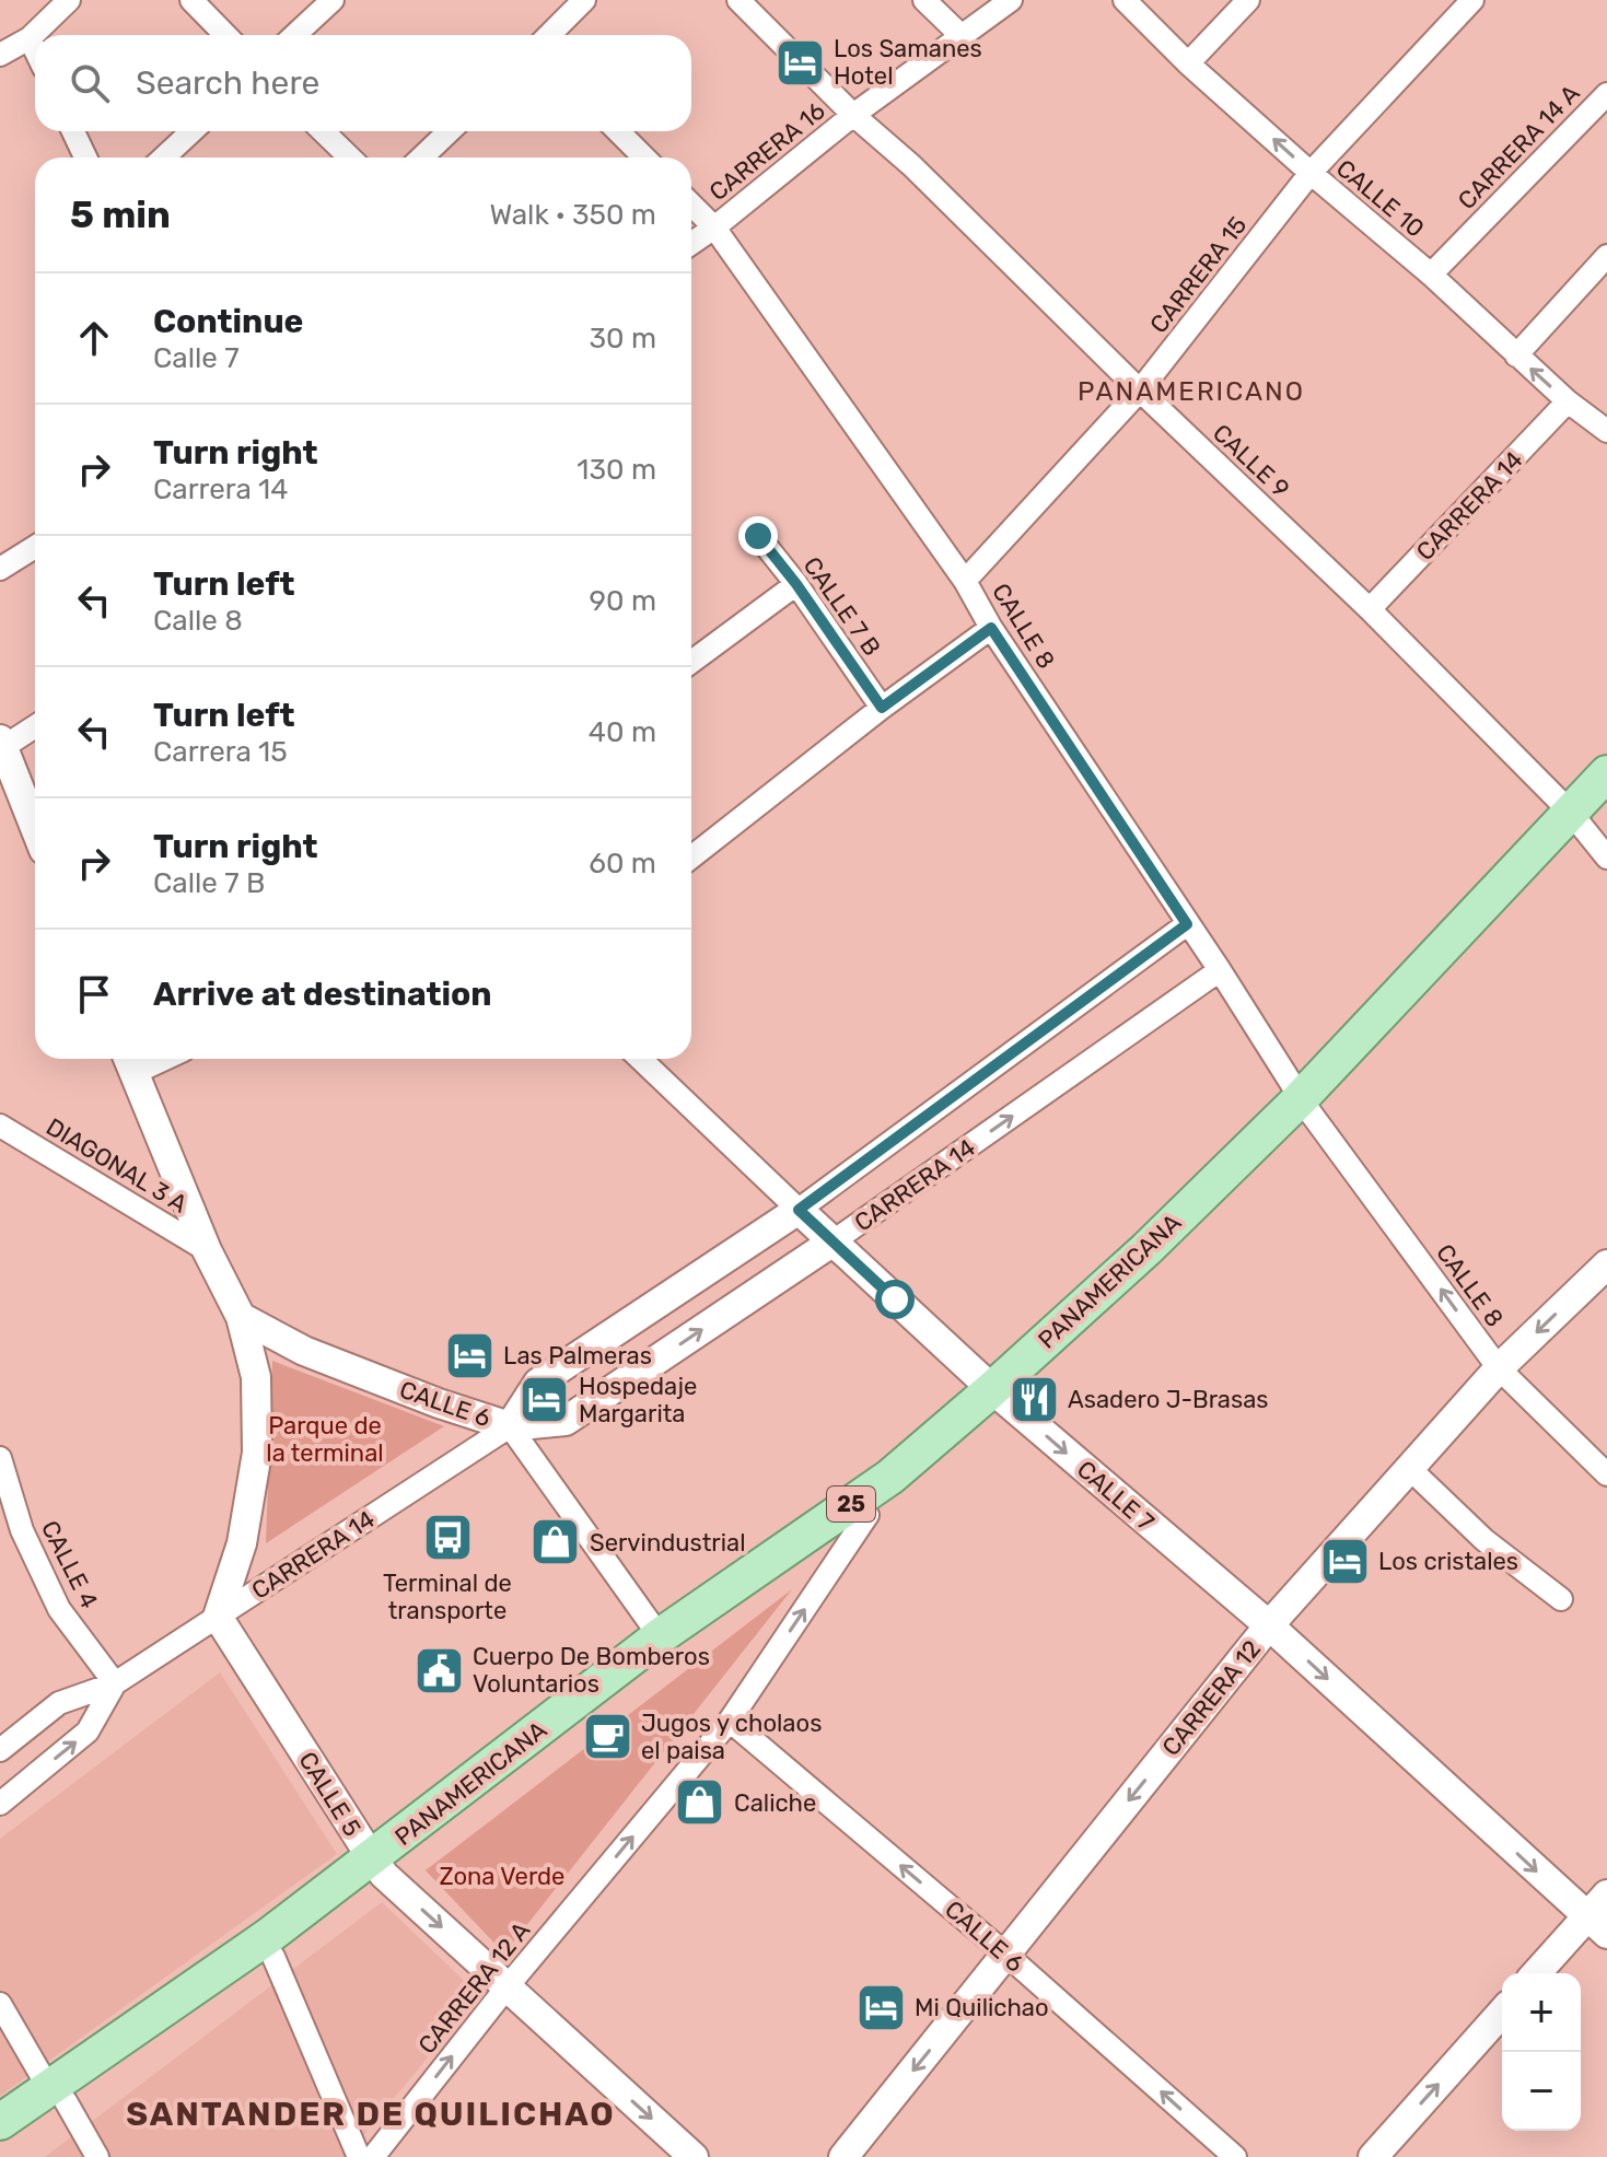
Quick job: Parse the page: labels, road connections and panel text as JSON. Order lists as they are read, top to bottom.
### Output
{
  "streets": {
    "main road": ["PANAMERICANA", "25"],
    "street": [
      "CARRERA 14 A",
      "CARRERA 16",
      "CALLE 10",
      "CARRERA 15",
      "CALLE 9",
      "CARRERA 14",
      "CALLE 7 B",
      "CALLE 8",
      "DIAGONAL 3 A",
      "CALLE 6",
      "CALLE 7",
      "CALLE 4",
      "CARRERA 12",
      "CALLE 5",
      "CARRERA 12 A"
    ]
  },
  "crossings": [
    ["CARRERA 14 A", "CALLE 10"],
    ["CARRERA 16", "CALLE 9"],
    ["CARRERA 16", "CALLE 8"],
    ["CALLE 10", "CARRERA 15"],
    ["CALLE 10", "CARRERA 14"],
    ["CARRERA 15", "CALLE 9"],
    ["CARRERA 15", "CALLE 8"],
    ["CALLE 9", "CARRERA 14"],
    ["CALLE 9", "PANAMERICANA"],
    ["CARRERA 14", "CALLE 8"],
    ["CARRERA 14", "CALLE 6"],
    ["CARRERA 14", "CALLE 7"],
    ["CARRERA 14", "CALLE 4"],
    ["CARRERA 14", "CALLE 5"],
    ["CALLE 8", "PANAMERICANA"],
    ["CALLE 8", "CARRERA 12"],
    ["PANAMERICANA", "CALLE 6"],
    ["PANAMERICANA", "CALLE 7"],
    ["PANAMERICANA", "CALLE 5"],
    ["PANAMERICANA", "CARRERA 12 A"],
    ["CALLE 6", "CARRERA 12"],
    ["CALLE 6", "CARRERA 12 A"],
    ["CALLE 7", "CARRERA 12"],
    ["CALLE 5", "CARRERA 12 A"]
  ],
  "one_way": [
    "CALLE 10",
    "CALLE 6",
    "CALLE 7",
    "CARRERA 12",
    "CARRERA 12 A"
  ],
  "districts": ["PANAMERICANO", "SANTANDER DE QUILICHAO"],
  "parks": ["Parque de la terminal", "Zona Verde"],
  "places": {
    "hotel": [
      "Los Samanes Hotel",
      "Las Palmeras",
      "Hospedaje Margarita",
      "Los cristales",
      "Mi Quilichao"
    ],
    "restaurant": ["Asadero J-Brasas"],
    "bus stop": ["Terminal de transporte"],
    "shop": ["Servindustrial", "Caliche"],
    "public building": ["Cuerpo De Bomberos Voluntarios"],
    "cafe": ["Jugos y cholaos el paisa"]
  },
  "page": {
    "search": "Search here",
    "heading": ["5 min", "Walk · 350 m"],
    "list": [
      ["Continue", "Calle 7", "30 m"],
      ["Turn right", "Carrera 14", "130 m"],
      ["Turn left", "Calle 8", "90 m"],
      ["Turn left", "Carrera 15", "40 m"],
      ["Turn right", "Calle 7 B", "60 m"],
      "Arrive at destination"
    ],
    "map_buttons": ["+", "−"]
  }
}
